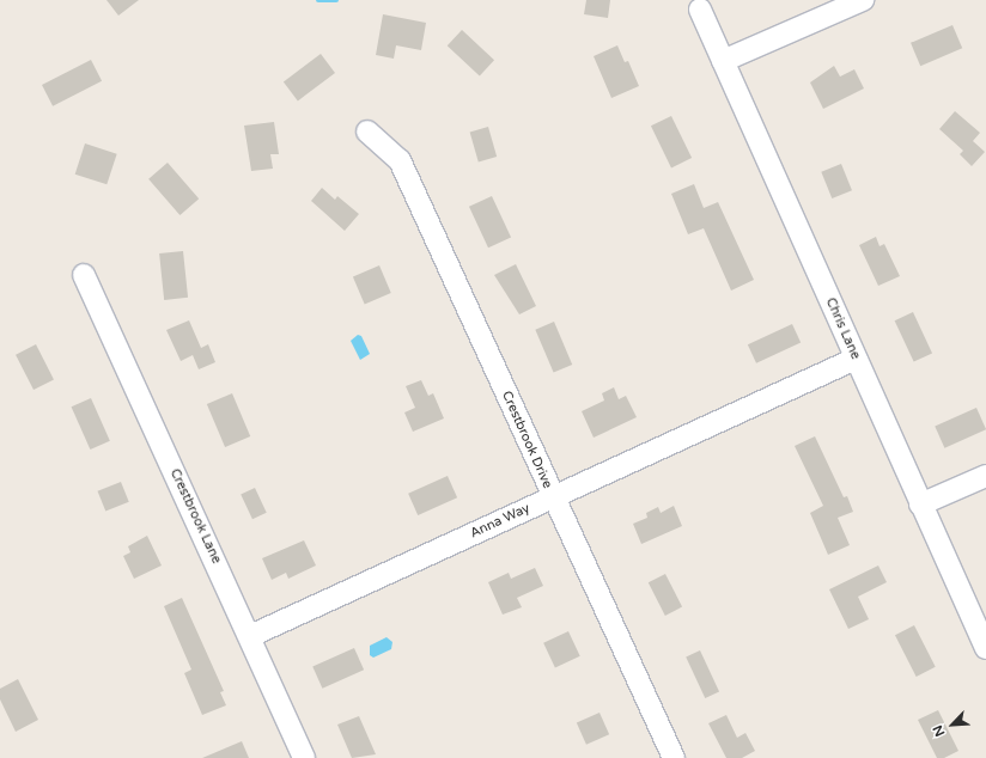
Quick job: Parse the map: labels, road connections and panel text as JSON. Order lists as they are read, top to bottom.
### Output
{
  "streets": {
    "street": [
      "Chris Lane",
      "Crestbrook Drive",
      "Crestbrook Lane",
      "Anna Way"
    ]
  },
  "crossings": [
    ["Chris Lane", "Anna Way"],
    ["Crestbrook Drive", "Anna Way"],
    ["Crestbrook Lane", "Anna Way"]
  ],
  "north": "bottom left"
}
